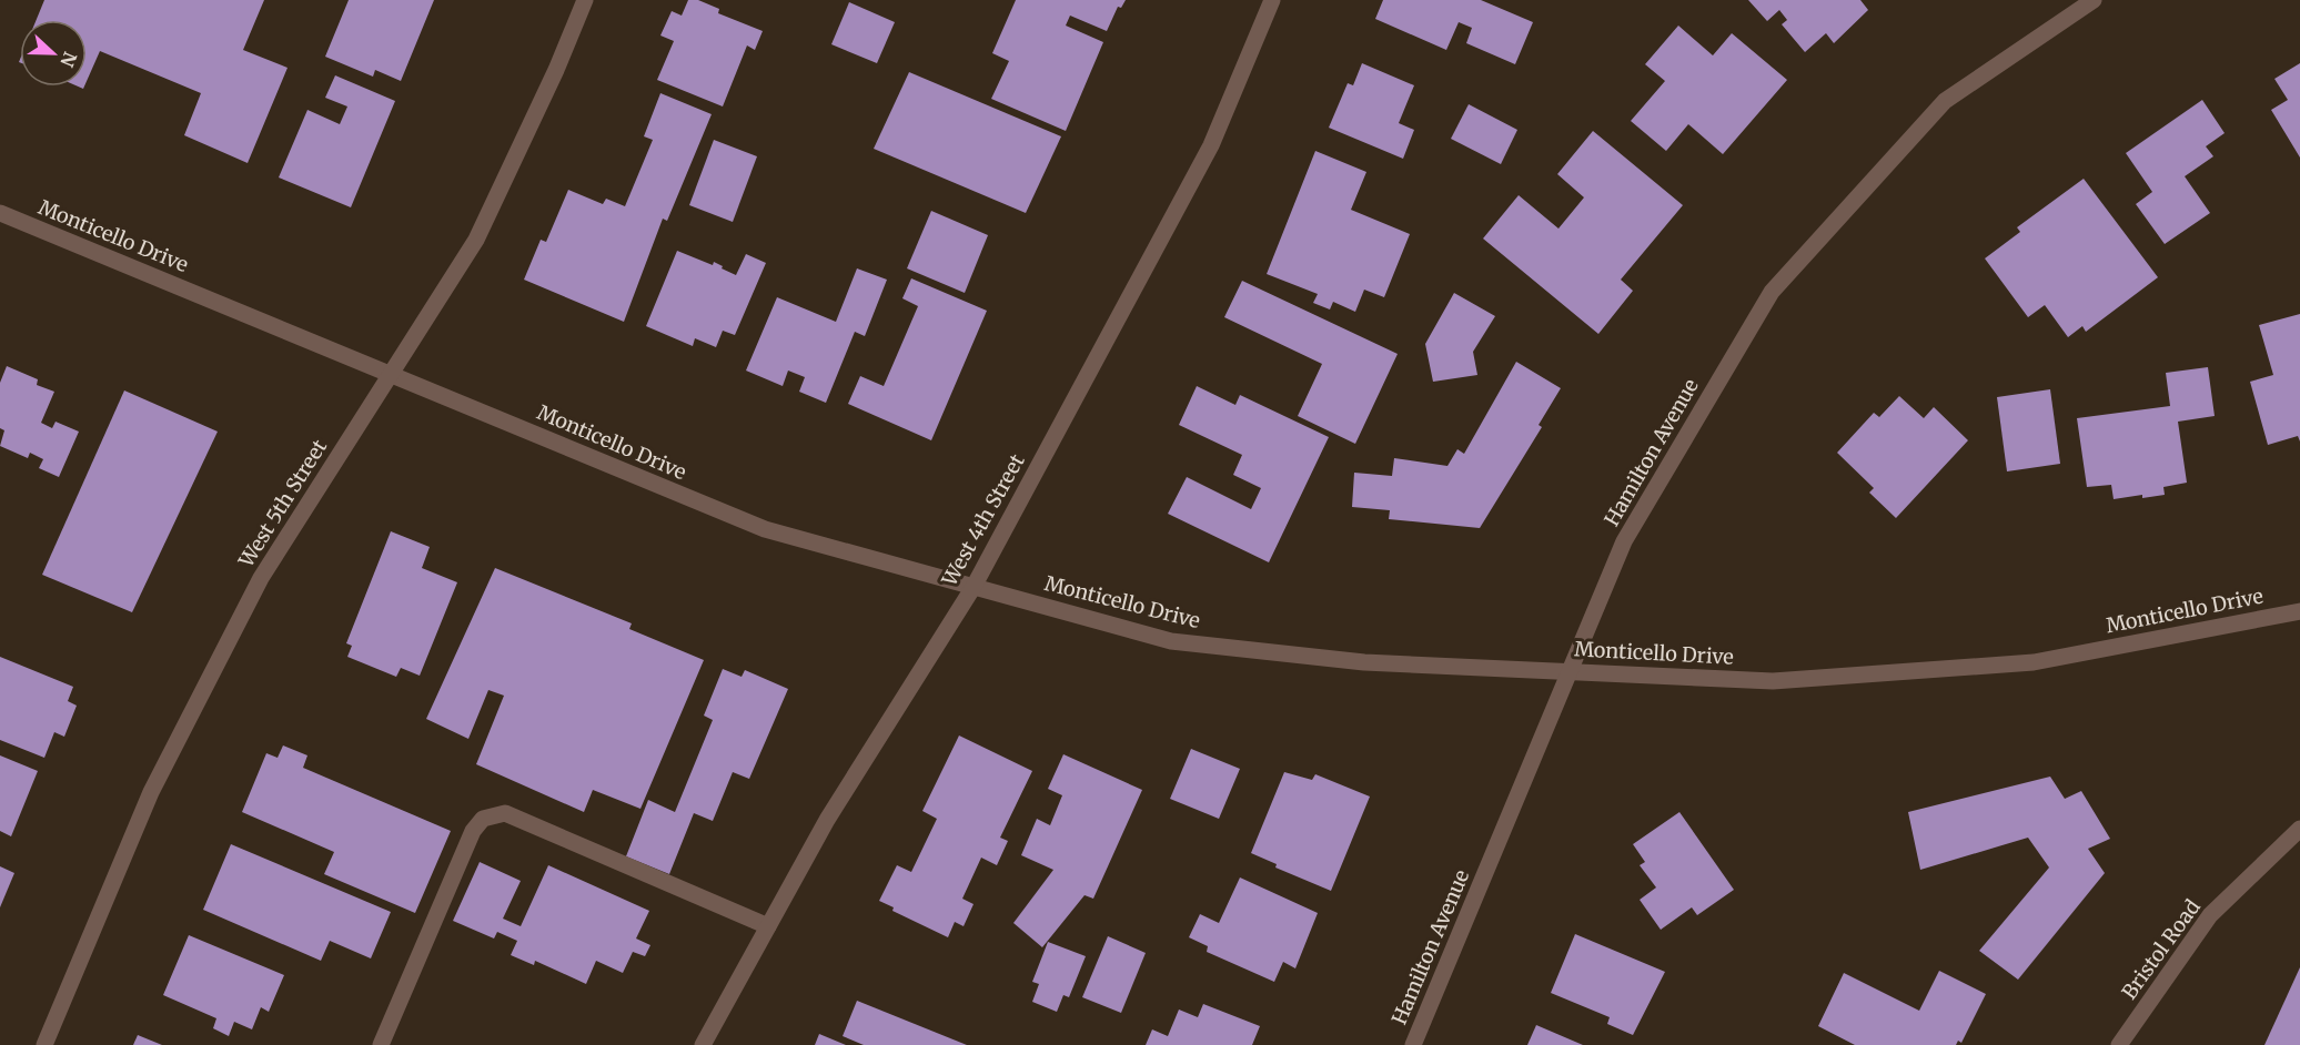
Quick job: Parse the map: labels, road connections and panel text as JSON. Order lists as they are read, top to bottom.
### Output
{
  "streets": {
    "street": [
      "Monticello Drive",
      "Hamilton Avenue",
      "West 5th Street",
      "West 4th Street",
      "Bristol Road"
    ]
  },
  "crossings": [
    ["Monticello Drive", "Hamilton Avenue"],
    ["Monticello Drive", "West 5th Street"],
    ["Monticello Drive", "West 4th Street"]
  ],
  "north": "right"
}
